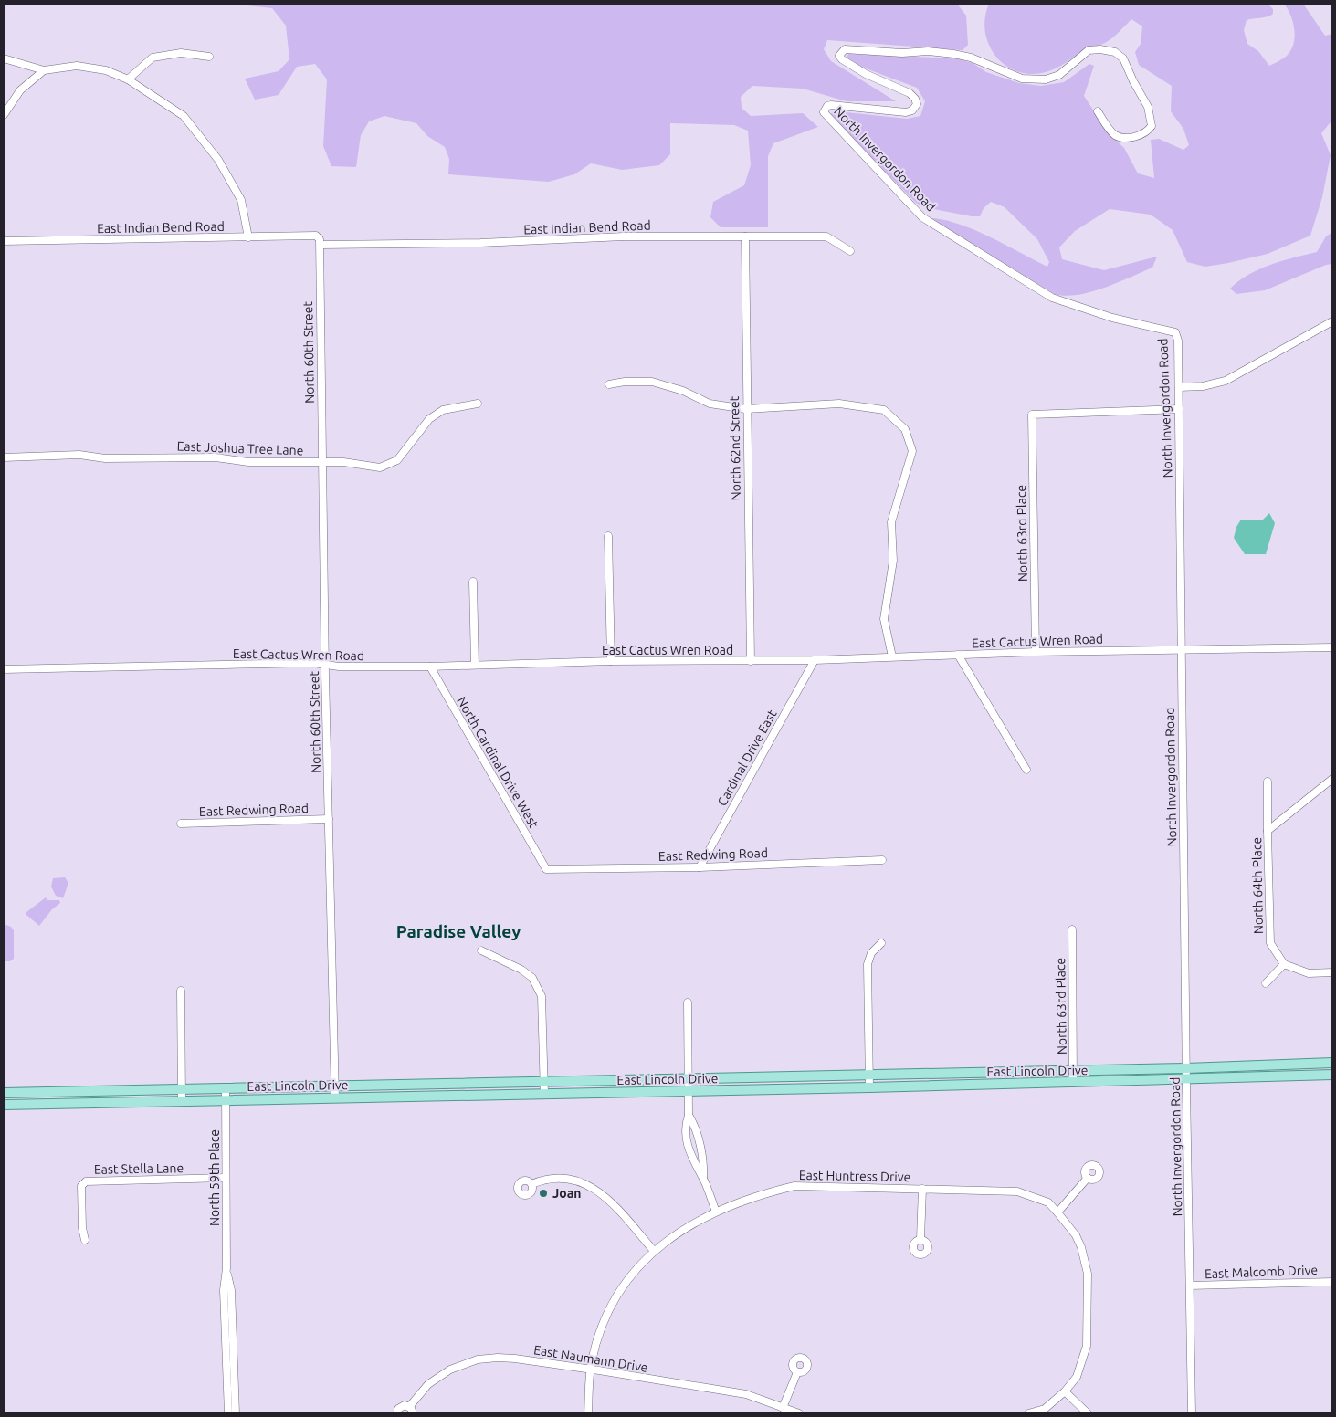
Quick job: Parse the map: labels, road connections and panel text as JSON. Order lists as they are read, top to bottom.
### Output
{
  "streets": {
    "main road": ["East Lincoln Drive"],
    "street": [
      "North Invergordon Road",
      "East Indian Bend Road",
      "North 60th Street",
      "East Joshua Tree Lane",
      "North 62nd Street",
      "North 63rd Place",
      "East Cactus Wren Road",
      "Cardinal Drive East",
      "North Cardinal Drive West",
      "East Redwing Road",
      "North 64th Place",
      "East Stella Lane",
      "East Huntress Drive",
      "North 59th Place",
      "East Malcomb Drive",
      "East Naumann Drive"
    ]
  },
  "crossings": [
    ["North Invergordon Road", "North 63rd Place"],
    ["North Invergordon Road", "East Cactus Wren Road"],
    ["North Invergordon Road", "East Lincoln Drive"],
    ["North Invergordon Road", "East Malcomb Drive"],
    ["East Indian Bend Road", "North 60th Street"],
    ["East Indian Bend Road", "North 62nd Street"],
    ["North 60th Street", "East Joshua Tree Lane"],
    ["North 60th Street", "East Cactus Wren Road"],
    ["North 60th Street", "East Redwing Road"],
    ["North 60th Street", "East Lincoln Drive"],
    ["North 62nd Street", "East Cactus Wren Road"],
    ["North 63rd Place", "East Cactus Wren Road"],
    ["North 63rd Place", "East Lincoln Drive"],
    ["East Cactus Wren Road", "Cardinal Drive East"],
    ["East Cactus Wren Road", "North Cardinal Drive West"],
    ["Cardinal Drive East", "East Redwing Road"],
    ["North Cardinal Drive West", "East Redwing Road"],
    ["East Lincoln Drive", "North 59th Place"],
    ["East Stella Lane", "North 59th Place"],
    ["East Huntress Drive", "East Naumann Drive"]
  ],
  "districts": ["Paradise Valley"],
  "places": ["Joan"]
}
